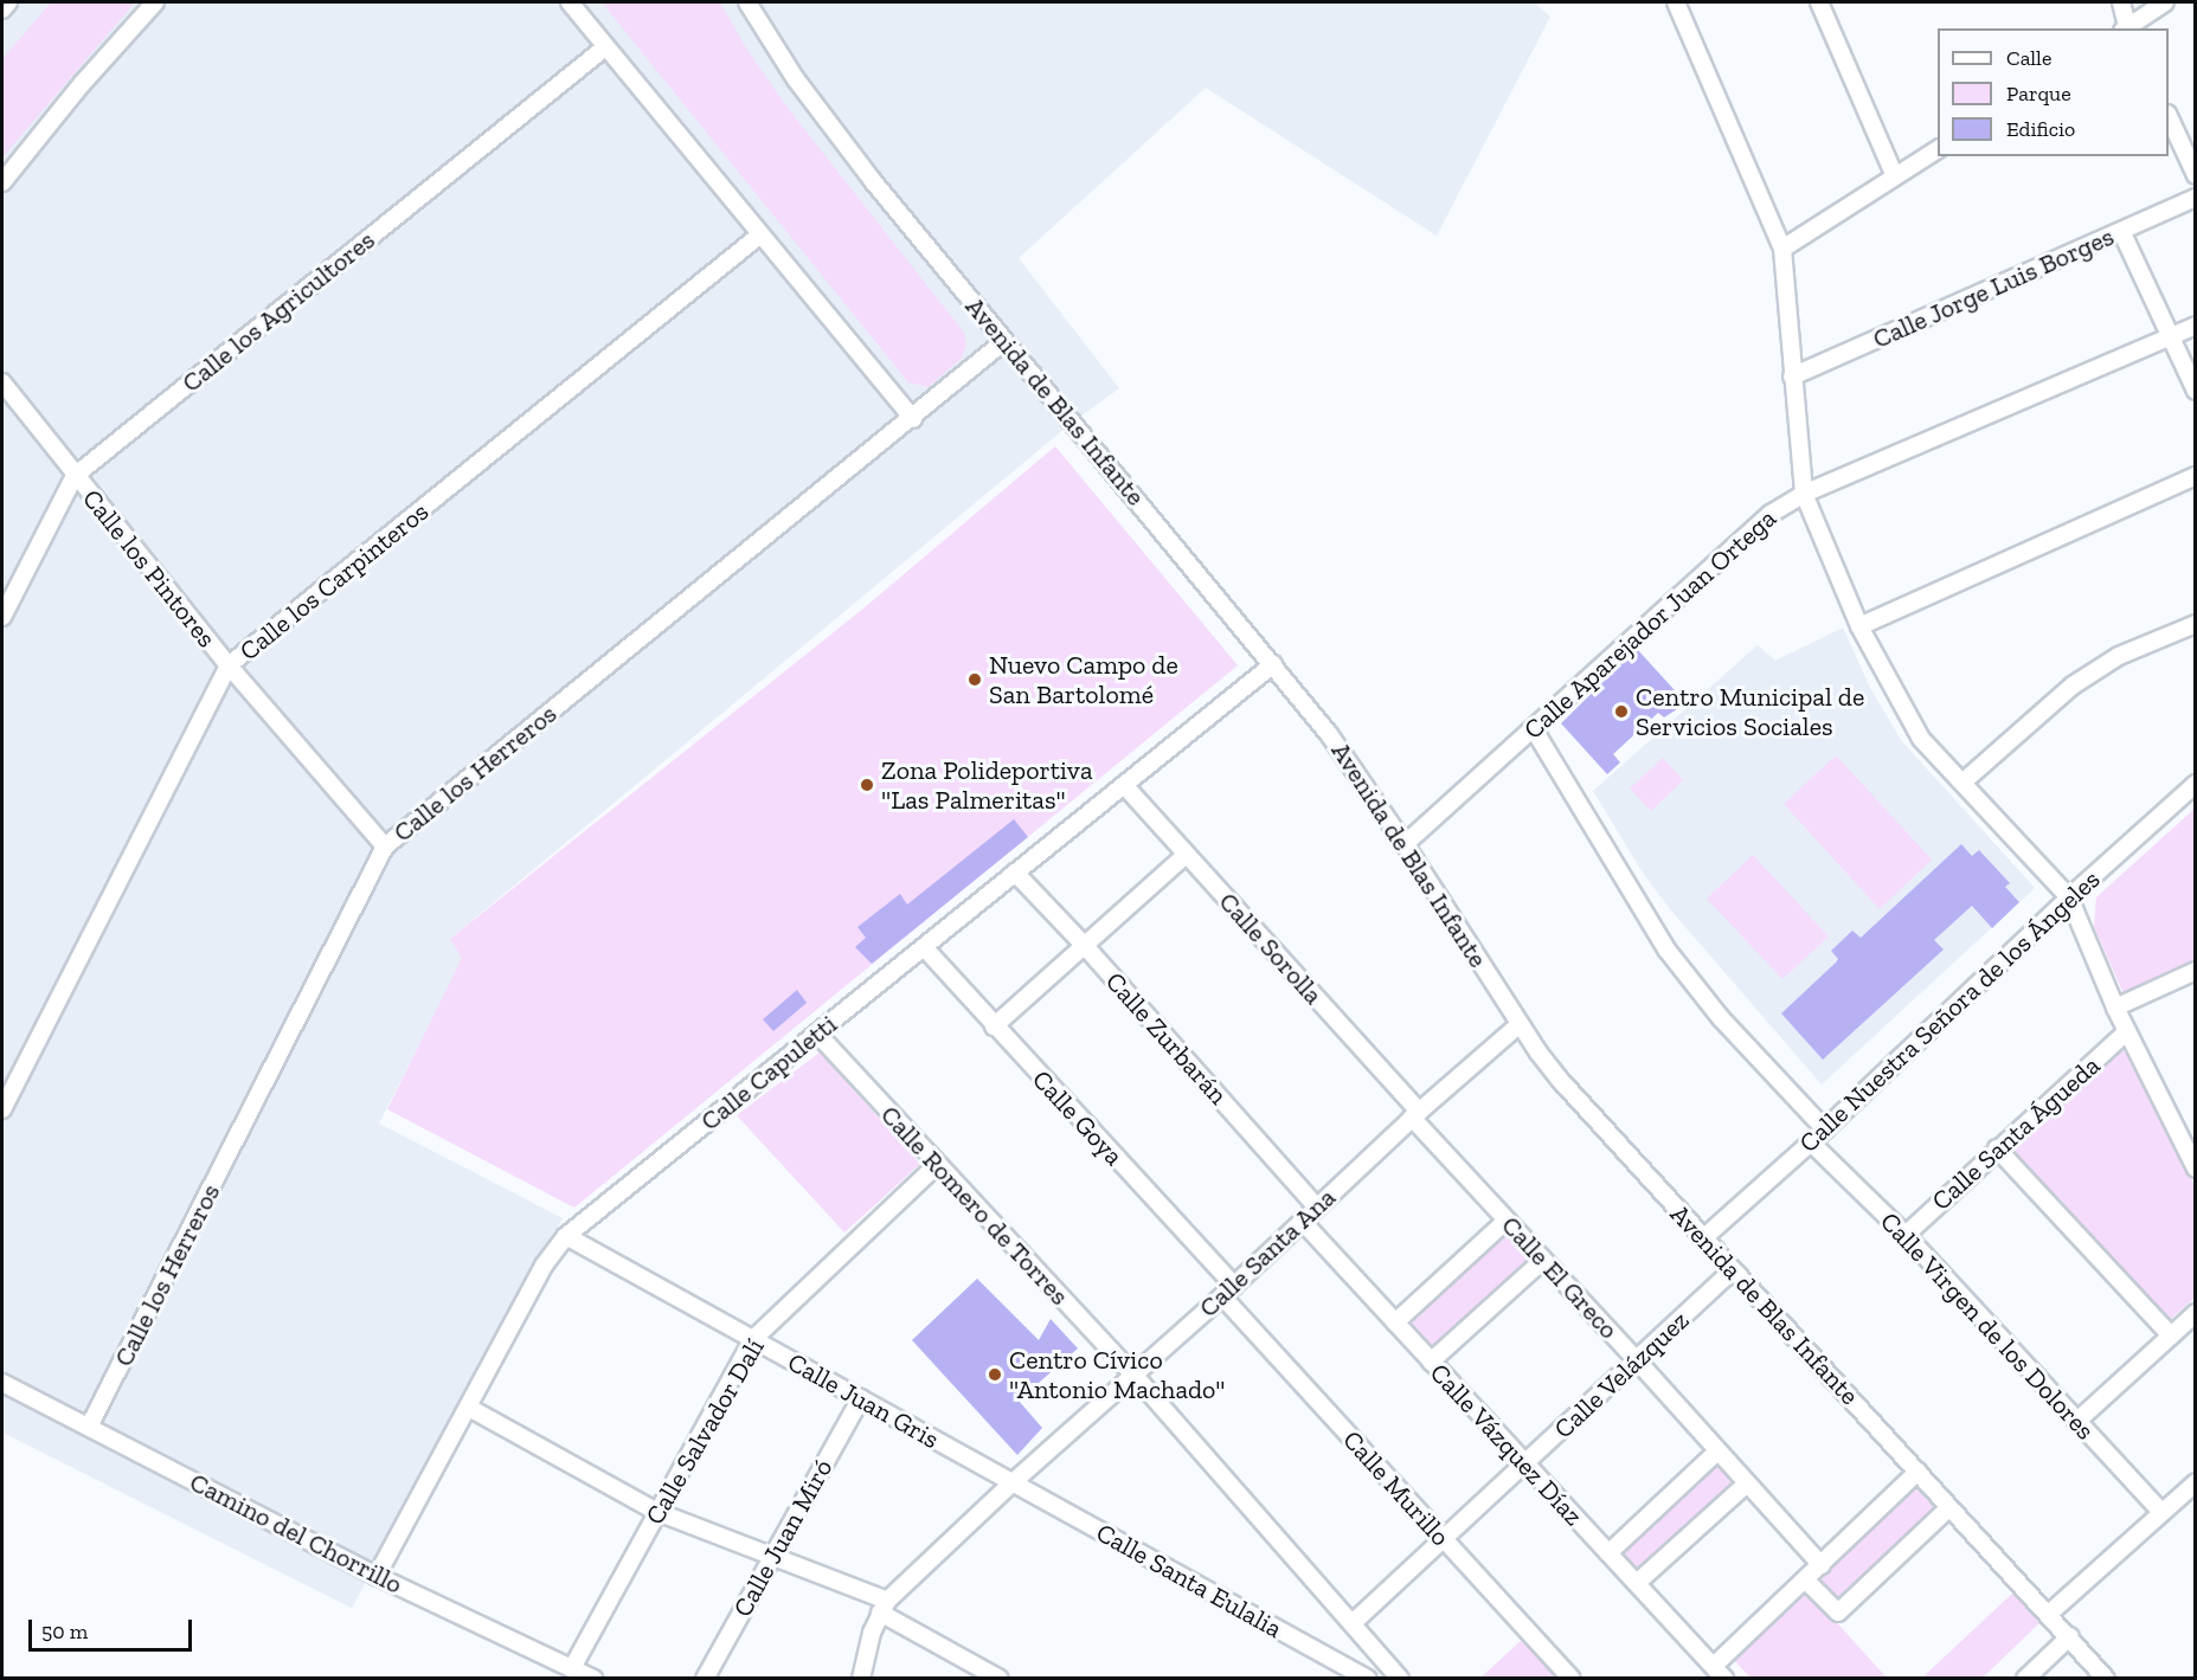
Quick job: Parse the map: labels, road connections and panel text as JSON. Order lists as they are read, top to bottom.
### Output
{
  "streets": {
    "street": [
      "Calle Jorge Luis Borges",
      "Calle los Agricultores",
      "Avenida de Blas Infante",
      "Calle los Pintores",
      "Calle los Carpinteros",
      "Calle Aparejador Juan Ortega",
      "Calle los Herreros",
      "Calle Sorolla",
      "Calle Nuestra Señora de los Ángeles",
      "Calle Zurbarán",
      "Calle Capuletti",
      "Calle Goya",
      "Calle Santa Águeda",
      "Calle Romero de Torres",
      "Calle Santa Ana",
      "Calle El Greco",
      "Calle Virgen de los Dolores",
      "Calle Velázquez",
      "Calle Juan Gris",
      "Calle Salvador Dalí",
      "Calle Vázquez Díaz",
      "Calle Murillo",
      "Camino del Chorrillo",
      "Calle Juan Miró",
      "Calle Santa Eulalia"
    ]
  },
  "crossings": [
    ["Calle los Agricultores", "Calle los Pintores"],
    ["Avenida de Blas Infante", "Calle Aparejador Juan Ortega"],
    ["Avenida de Blas Infante", "Calle los Herreros"],
    ["Avenida de Blas Infante", "Calle Nuestra Señora de los Ángeles"],
    ["Avenida de Blas Infante", "Calle Capuletti"],
    ["Avenida de Blas Infante", "Calle Santa Ana"],
    ["Avenida de Blas Infante", "Calle Velázquez"],
    ["Calle los Pintores", "Calle los Carpinteros"],
    ["Calle los Pintores", "Calle los Herreros"],
    ["Calle los Herreros", "Camino del Chorrillo"],
    ["Calle Sorolla", "Calle Capuletti"],
    ["Calle Sorolla", "Calle Santa Ana"],
    ["Calle Sorolla", "Calle El Greco"],
    ["Calle Nuestra Señora de los Ángeles", "Calle Virgen de los Dolores"],
    ["Calle Zurbarán", "Calle Capuletti"],
    ["Calle Zurbarán", "Calle Santa Ana"],
    ["Calle Capuletti", "Calle Goya"],
    ["Calle Capuletti", "Calle Romero de Torres"],
    ["Calle Capuletti", "Calle Juan Gris"],
    ["Calle Capuletti", "Camino del Chorrillo"],
    ["Calle Goya", "Calle Santa Ana"],
    ["Calle Goya", "Calle Murillo"],
    ["Calle Santa Águeda", "Calle Virgen de los Dolores"],
    ["Calle Romero de Torres", "Calle Santa Ana"],
    ["Calle Romero de Torres", "Calle Velázquez"],
    ["Calle Romero de Torres", "Calle Salvador Dalí"],
    ["Calle Santa Ana", "Calle El Greco"],
    ["Calle Santa Ana", "Calle Juan Gris"],
    ["Calle Santa Ana", "Calle Vázquez Díaz"],
    ["Calle Santa Ana", "Calle Murillo"],
    ["Calle Santa Ana", "Calle Santa Eulalia"],
    ["Calle El Greco", "Calle Velázquez"],
    ["Calle Velázquez", "Calle Vázquez Díaz"],
    ["Calle Velázquez", "Calle Murillo"],
    ["Calle Juan Gris", "Calle Salvador Dalí"],
    ["Calle Juan Gris", "Calle Juan Miró"],
    ["Calle Juan Gris", "Calle Santa Eulalia"],
    ["Calle Salvador Dalí", "Camino del Chorrillo"]
  ],
  "places": [
    "Nuevo Campo de San Bartolomé",
    "Centro Municipal de Servicios Sociales",
    "Zona Polideportiva \"Las Palmeritas\"",
    "Centro Cívico \"Antonio Machado\""
  ],
  "legend": ["Calle", "Parque", "Edificio"],
  "scale_bar": "50 m"
}
